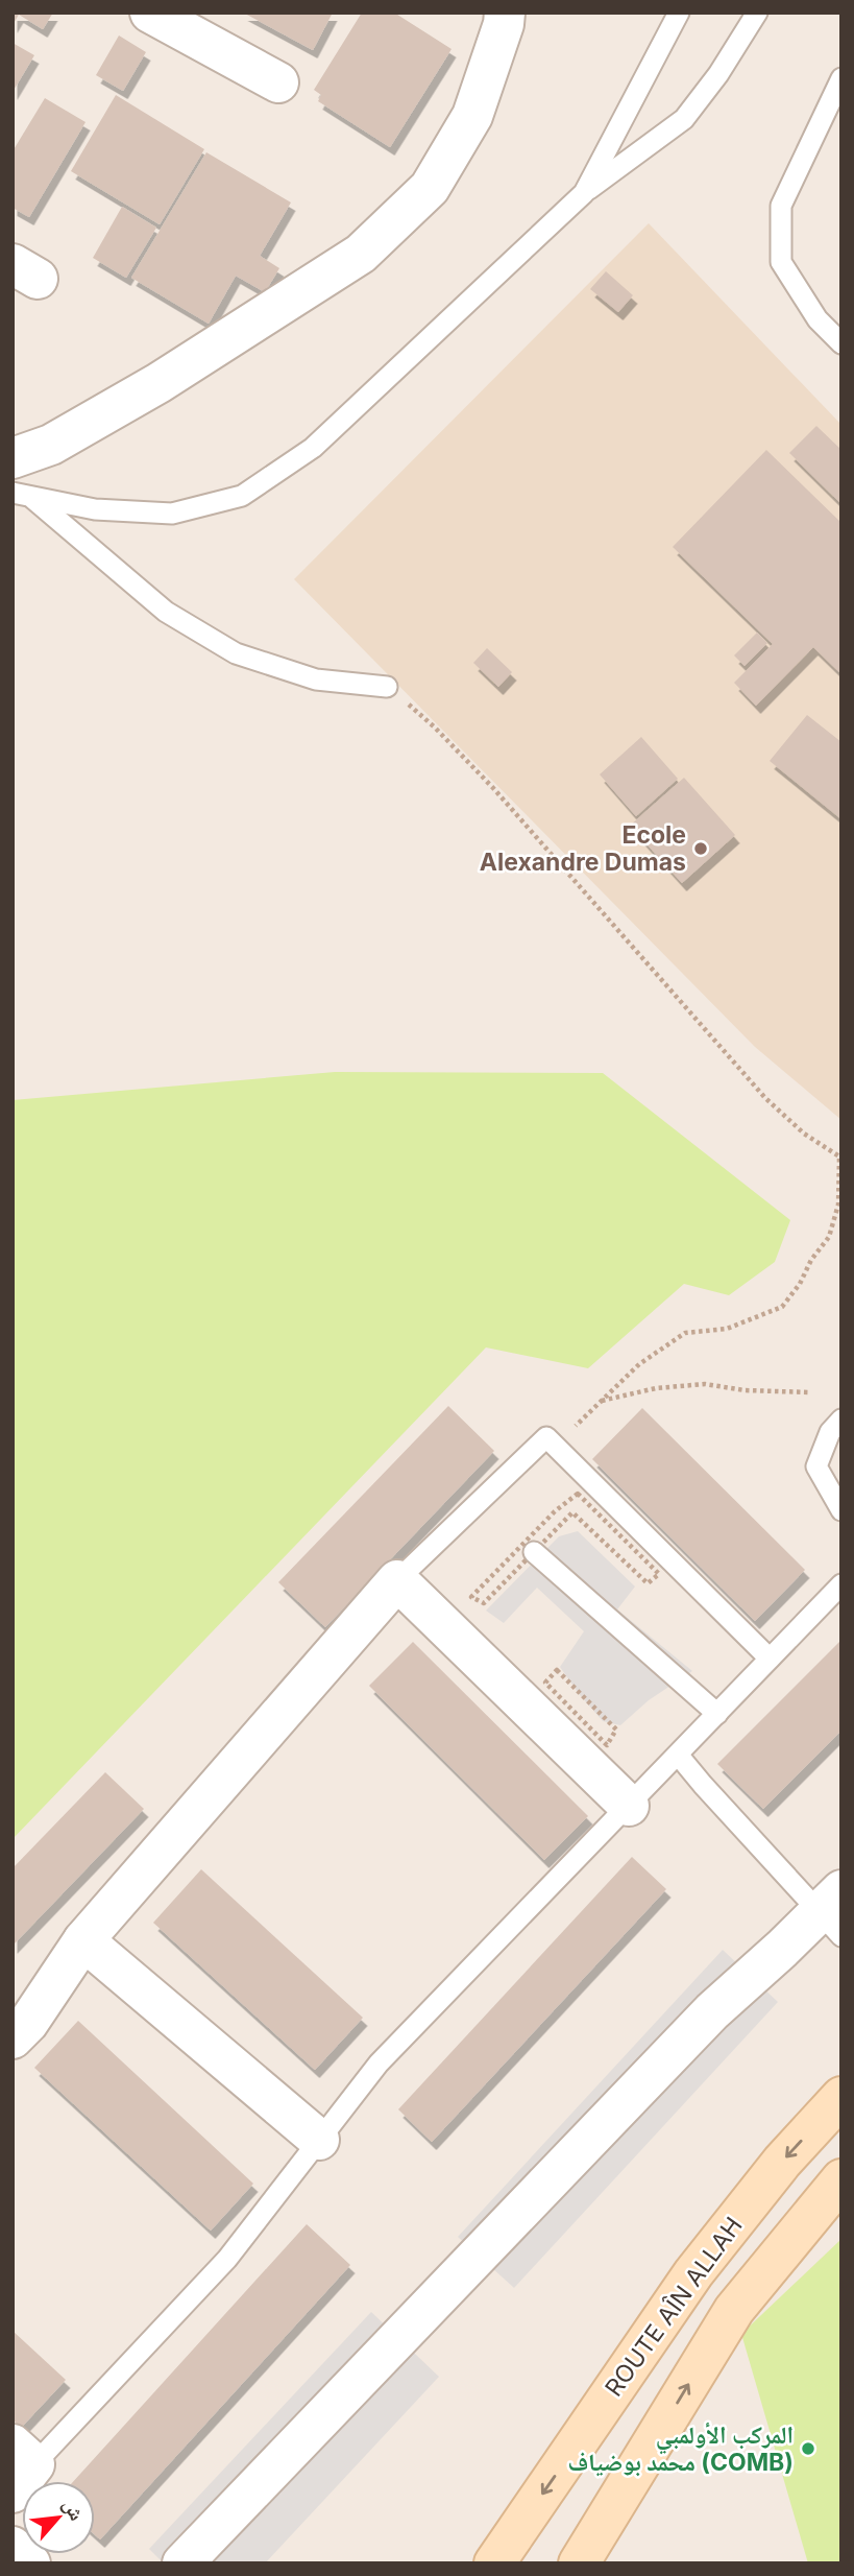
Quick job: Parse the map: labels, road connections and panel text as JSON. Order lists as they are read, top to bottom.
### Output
{
  "streets": {
    "main road": ["ROUTE AÎN ALLAH"]
  },
  "places": ["Ecole Alexandre Dumas", "المركب الأولمبي محمد بوضياف (COMB)"],
  "north": "top right"
}
